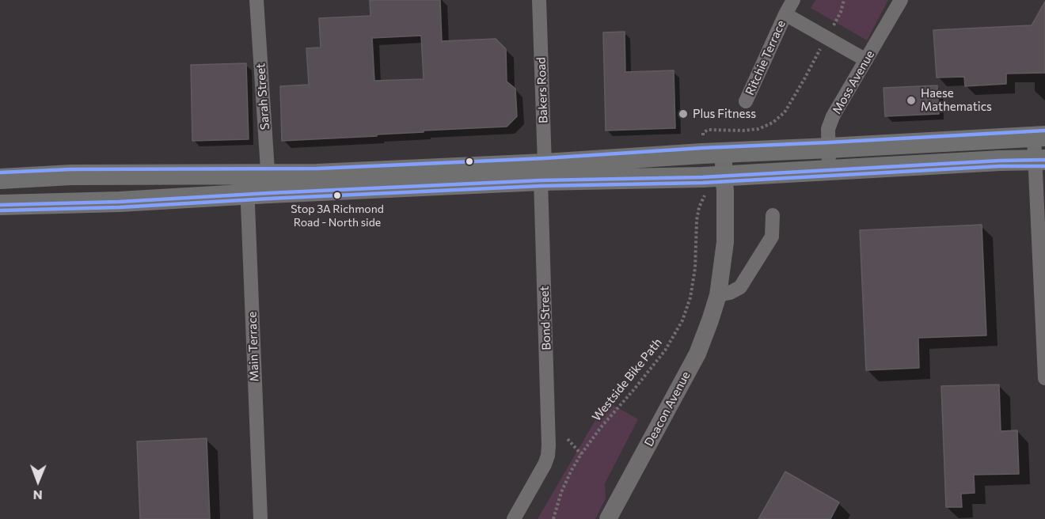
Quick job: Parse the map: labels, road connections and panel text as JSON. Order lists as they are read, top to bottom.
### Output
{
  "streets": {
    "street": [
      "Ritchie Terrace",
      "Moss Avenue",
      "Bakers Road",
      "Sarah Street",
      "Bond Street",
      "Main Terrace",
      "Deacon Avenue"
    ],
    "path": ["Westside Bike Path"]
  },
  "crossings": [
    ["Ritchie Terrace", "Moss Avenue"],
    ["Bakers Road", "Bond Street"]
  ],
  "places": ["Haese Mathematics", "Plus Fitness", "Stop 3A Richmond Road - North side"],
  "north": "bottom"
}
